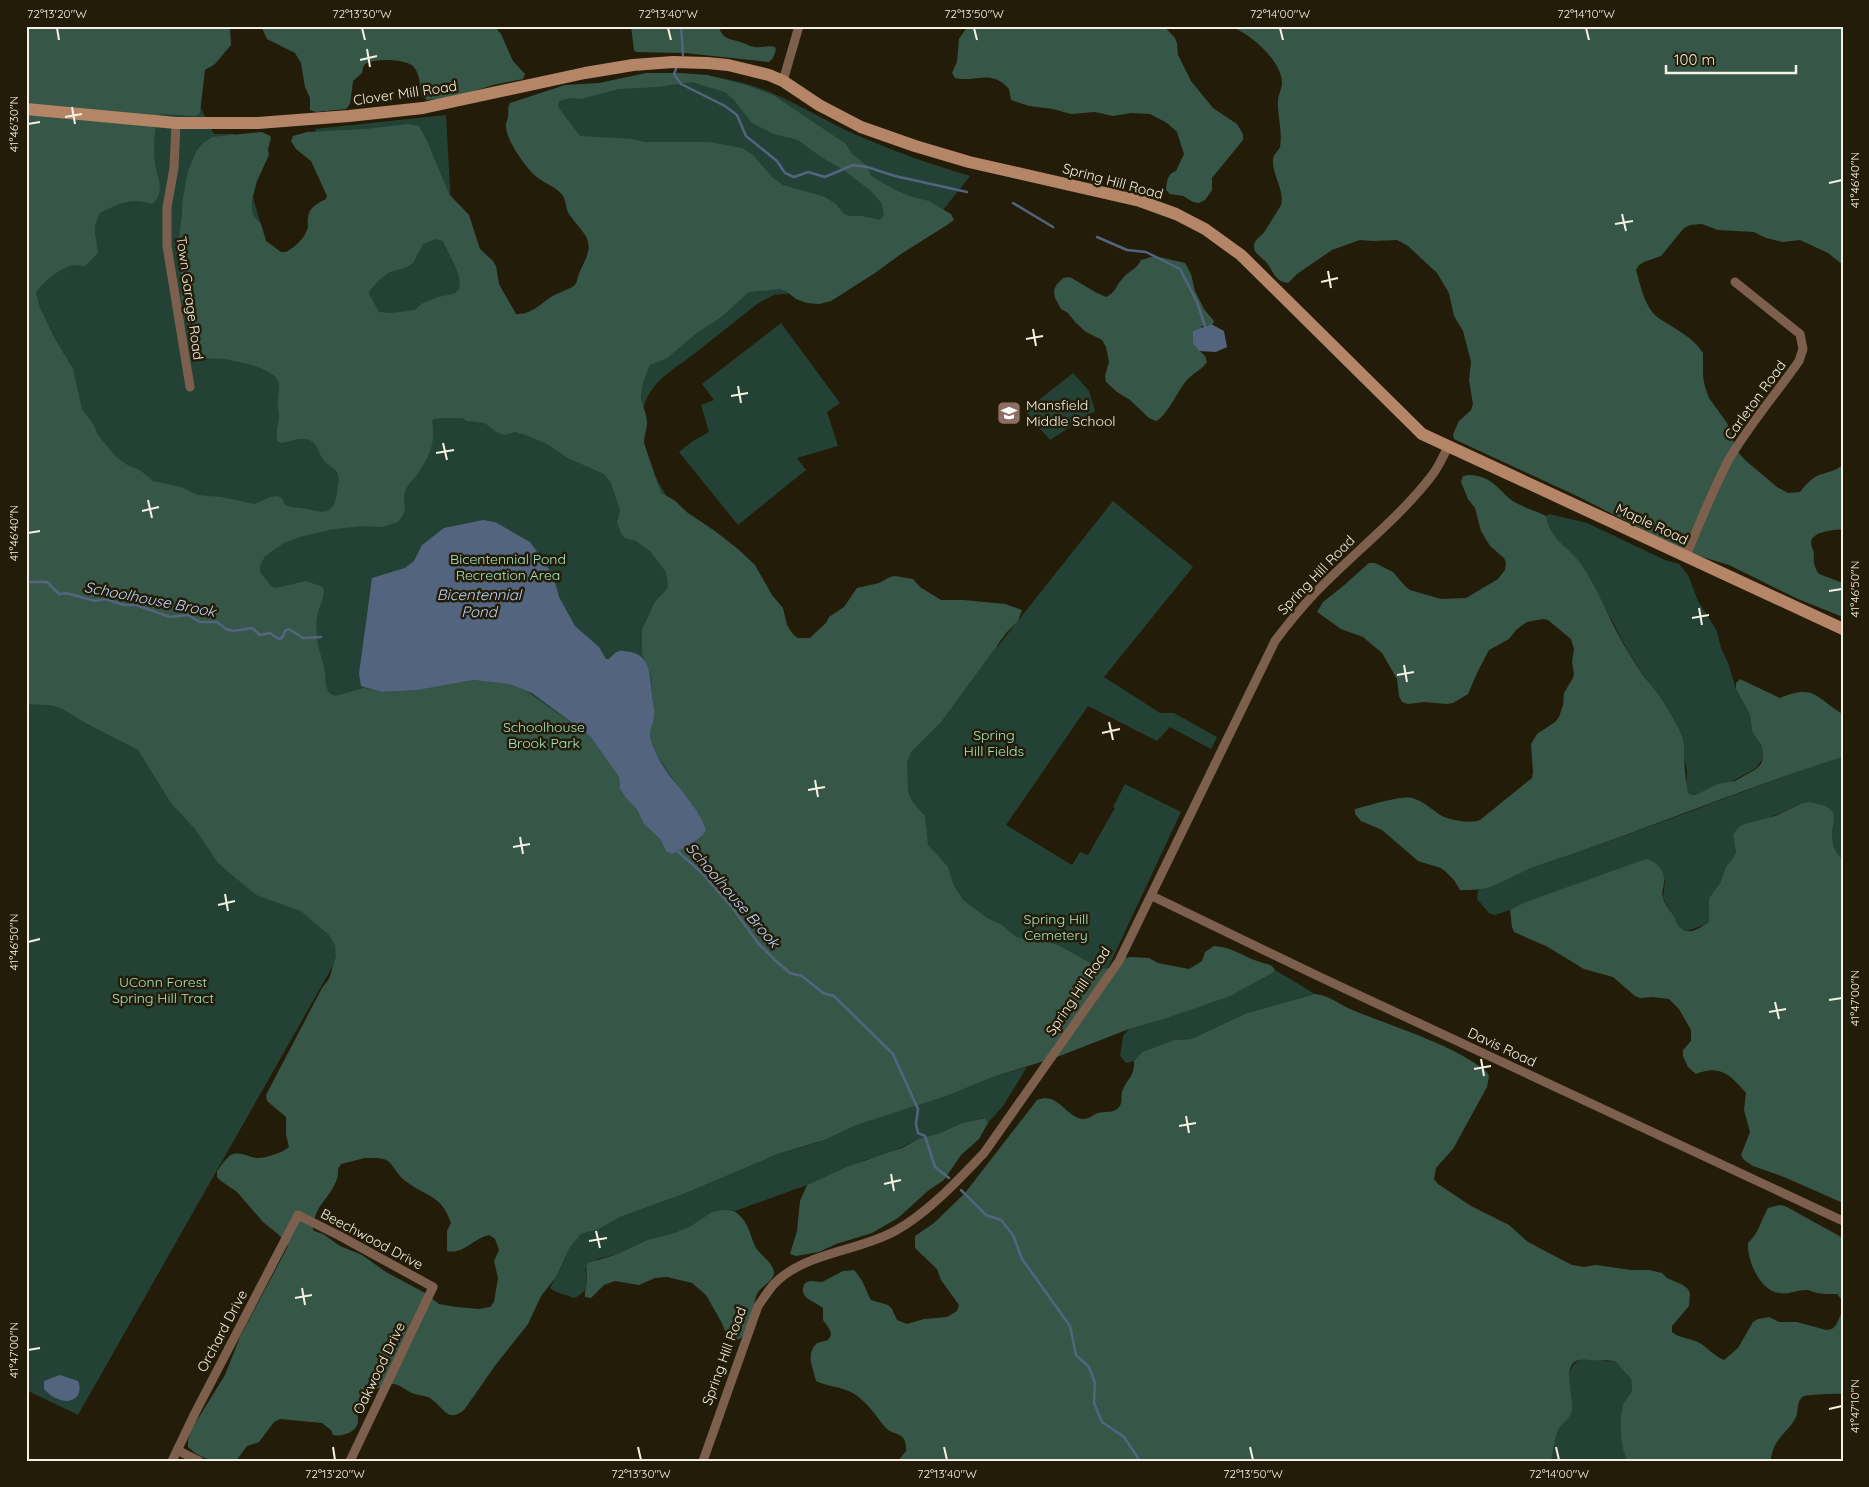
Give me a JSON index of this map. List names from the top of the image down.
{
  "streets": {
    "street": [
      "Clover Mill Road",
      "Spring Hill Road",
      "Town Garage Road",
      "Carleton Road",
      "Maple Road",
      "Davis Road",
      "Beechwood Drive",
      "Orchard Drive",
      "Oakwood Drive"
    ]
  },
  "crossings": [
    ["Clover Mill Road", "Spring Hill Road"],
    ["Clover Mill Road", "Town Garage Road"],
    ["Spring Hill Road", "Maple Road"],
    ["Spring Hill Road", "Davis Road"],
    ["Carleton Road", "Maple Road"],
    ["Beechwood Drive", "Orchard Drive"],
    ["Beechwood Drive", "Oakwood Drive"]
  ],
  "water": ["Bicentennial Pond", "Schoolhouse Brook"],
  "parks": [
    "Bicentennial Pond Recreation Area",
    "Schoolhouse Brook Park",
    "Spring Hill Fields",
    "Spring Hill Cemetery",
    "UConn Forest Spring Hill Tract"
  ],
  "places": {
    "school or university": ["Mansfield Middle School"]
  },
  "scale_bar": "100 m",
  "coordinates": [
    "72°13'20\"W",
    "72°13'30\"W",
    "72°13'40\"W",
    "72°13'50\"W",
    "72°14'00\"W",
    "72°14'10\"W",
    "41°46'30\"N",
    "41°46'40\"N",
    "41°46'50\"N",
    "41°47'00\"N",
    "41°47'10\"N"
  ]
}
